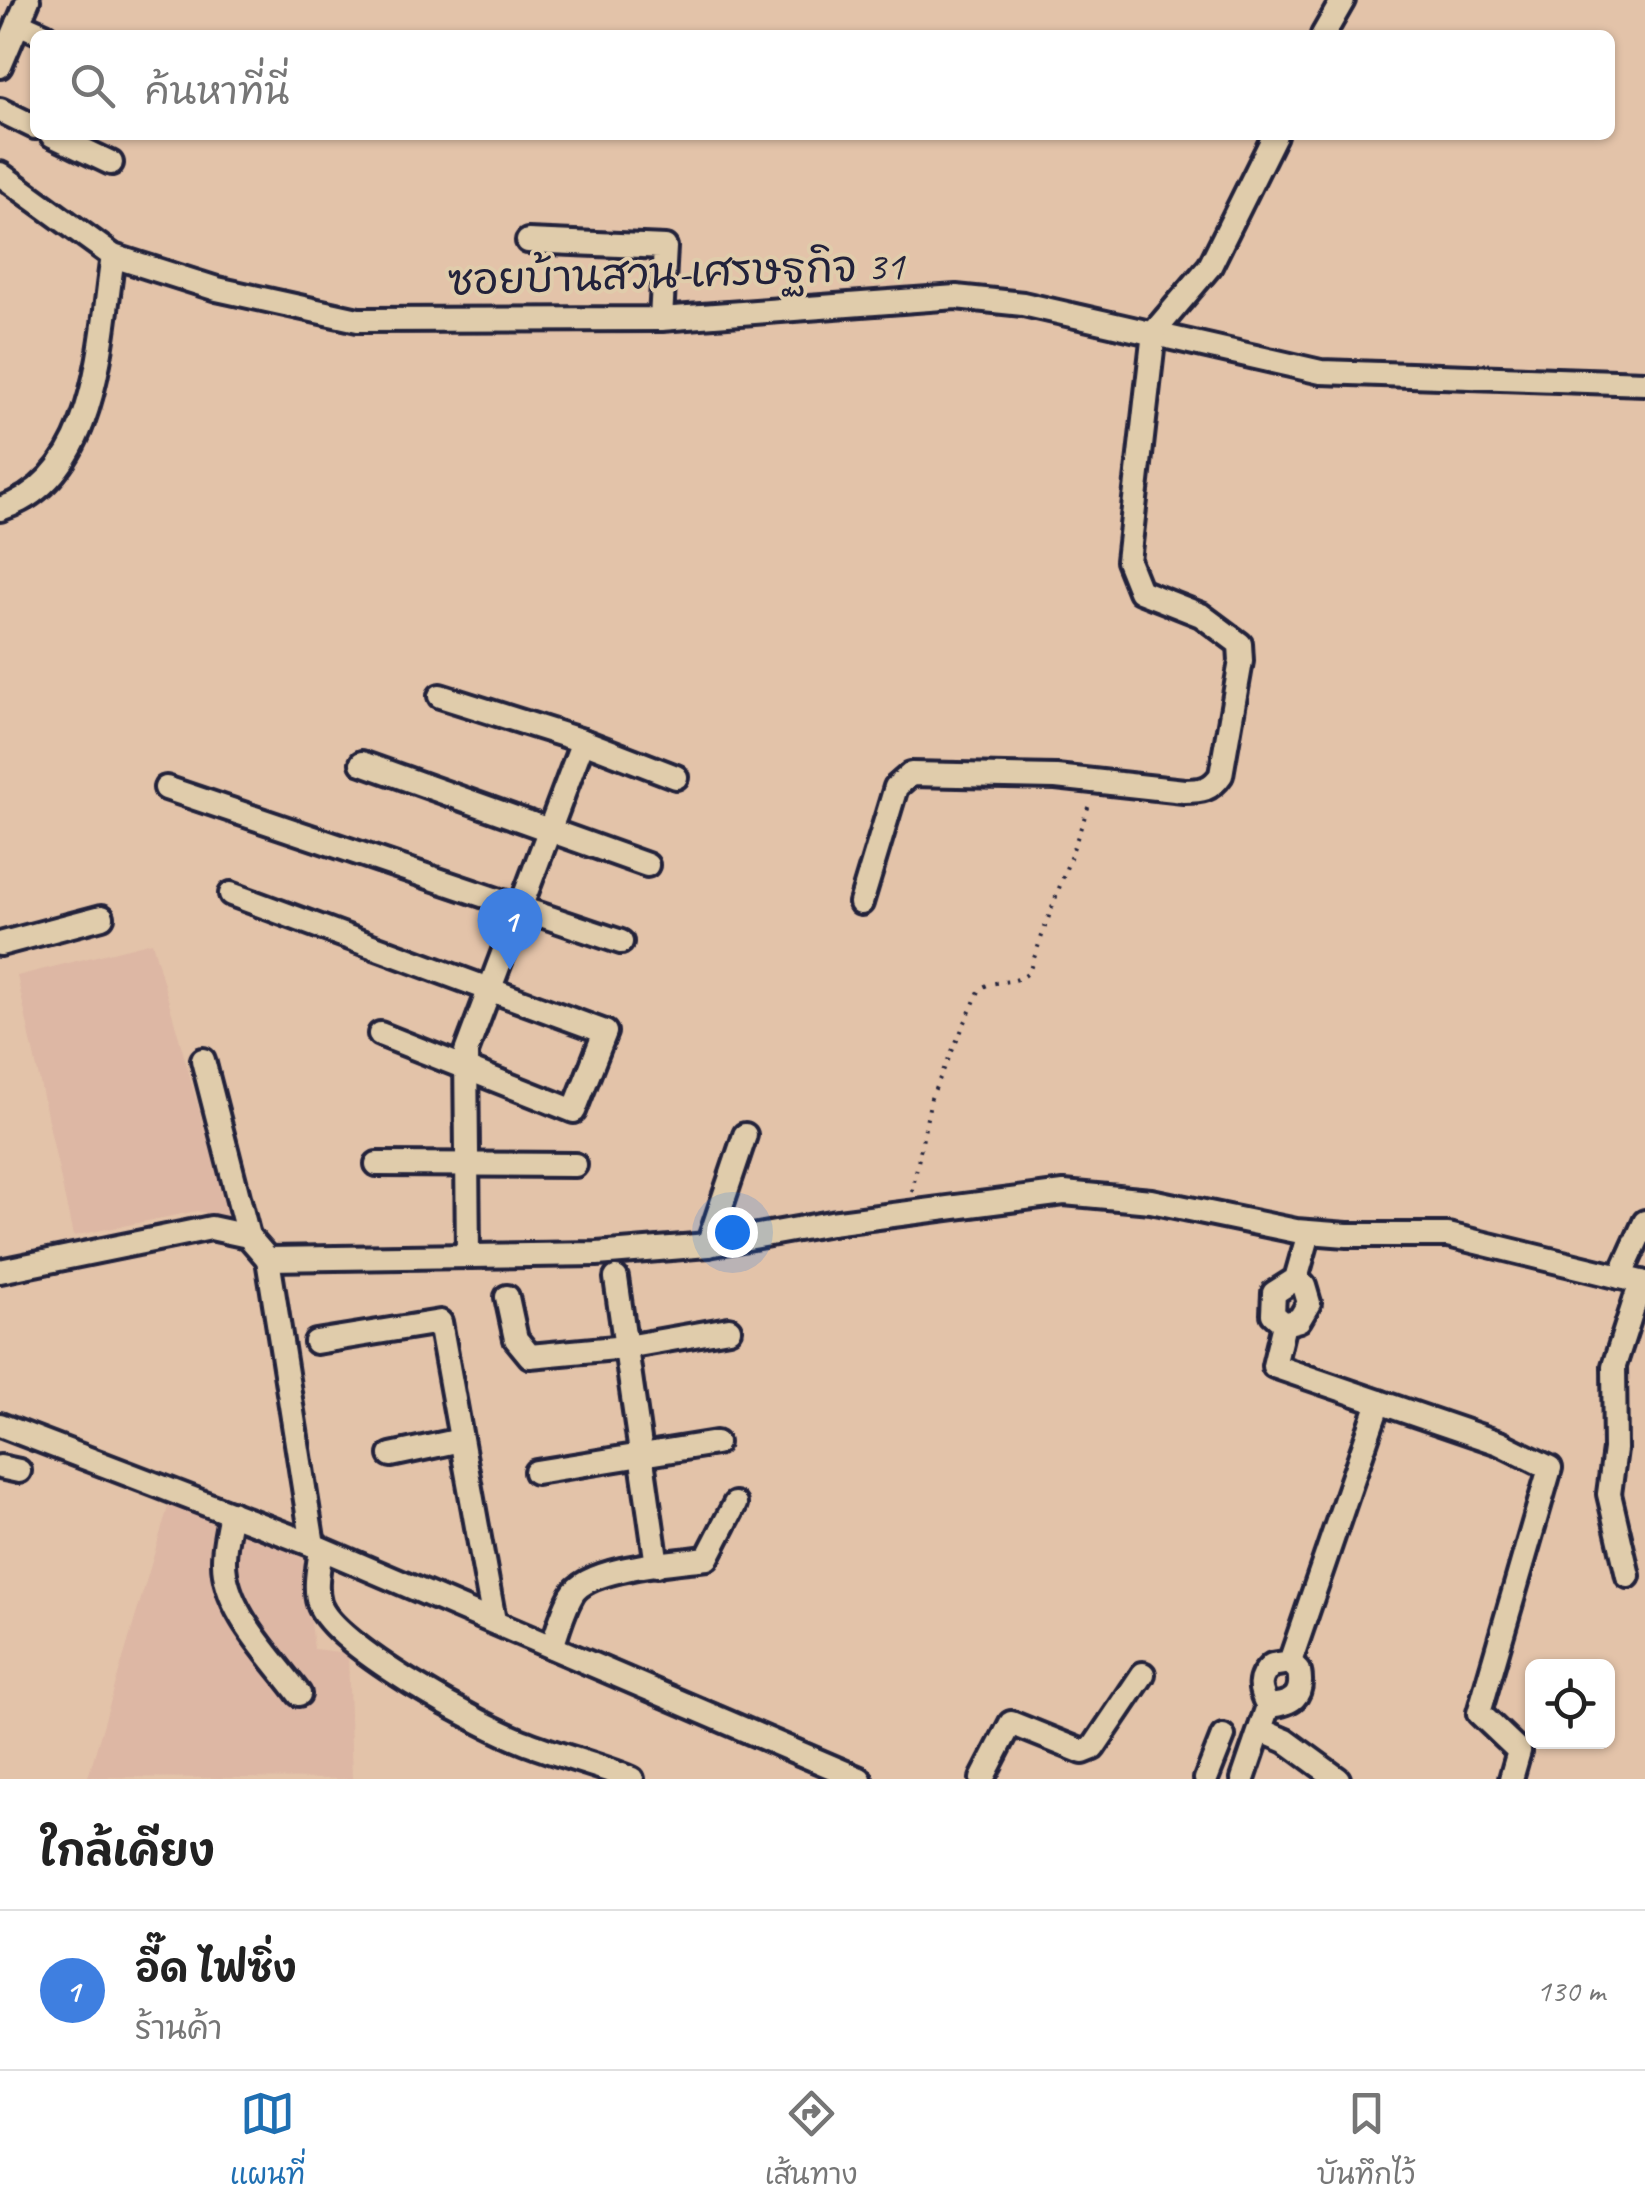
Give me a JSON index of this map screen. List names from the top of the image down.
{
  "streets": {
    "street": ["ซอยบ้านสวน-เศรษฐกิจ 31"]
  },
  "page": {
    "search": "ค้นหาที่นี่",
    "pins": "1",
    "heading": "ใกล้เคียง",
    "list": [
      {
        "mark": "1",
        "name": "อี๊ด ไฟซิ่ง",
        "note": "ร้านค้า",
        "value": "130 m"
      }
    ],
    "nav": ["แผนที่", "เส้นทาง", "บันทึกไว้"]
  }
}
